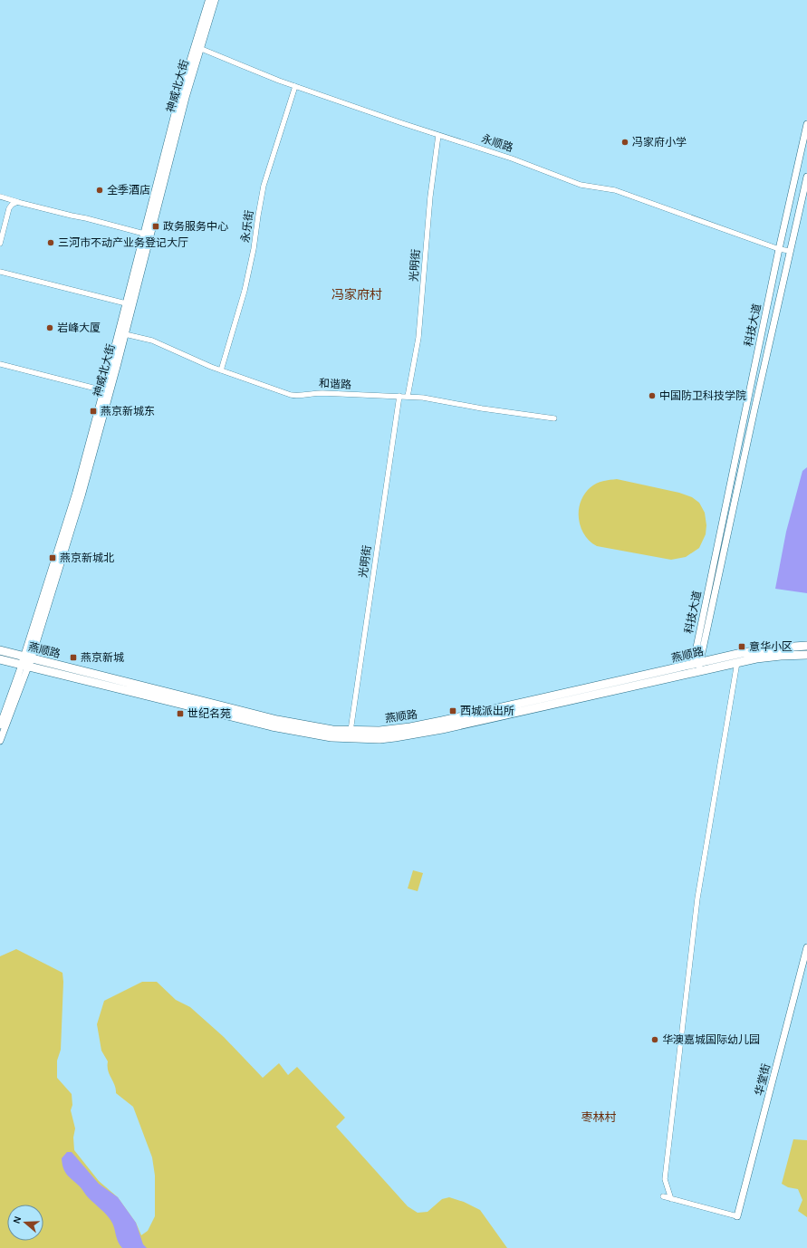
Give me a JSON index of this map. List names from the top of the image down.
{
  "streets": {
    "main road": ["神威北大街", "燕顺路"],
    "street": [
      "永顺路",
      "永乐街",
      "光明街",
      "科技大道",
      "和谐路",
      "华堂街"
    ]
  },
  "crossings": [
    ["神威北大街", "永顺路"],
    ["神威北大街", "和谐路"],
    ["神威北大街", "燕顺路"],
    ["永顺路", "永乐街"],
    ["永顺路", "光明街"],
    ["永顺路", "科技大道"],
    ["永乐街", "和谐路"],
    ["光明街", "和谐路"],
    ["光明街", "燕顺路"],
    ["科技大道", "燕顺路"]
  ],
  "districts": ["冯家府村", "枣林村"],
  "places": {
    "other": [
      "冯家府小学",
      "全季酒店",
      "三河市不动产业务登记大厅",
      "岩峰大厦",
      "中国防卫科技学院",
      "华澳嘉城国际幼儿园"
    ],
    "transit": [
      "政务服务中心",
      "燕京新城东",
      "燕京新城北",
      "意华小区",
      "燕京新城",
      "西城派出所",
      "世纪名苑"
    ]
  },
  "north": "left"
}
